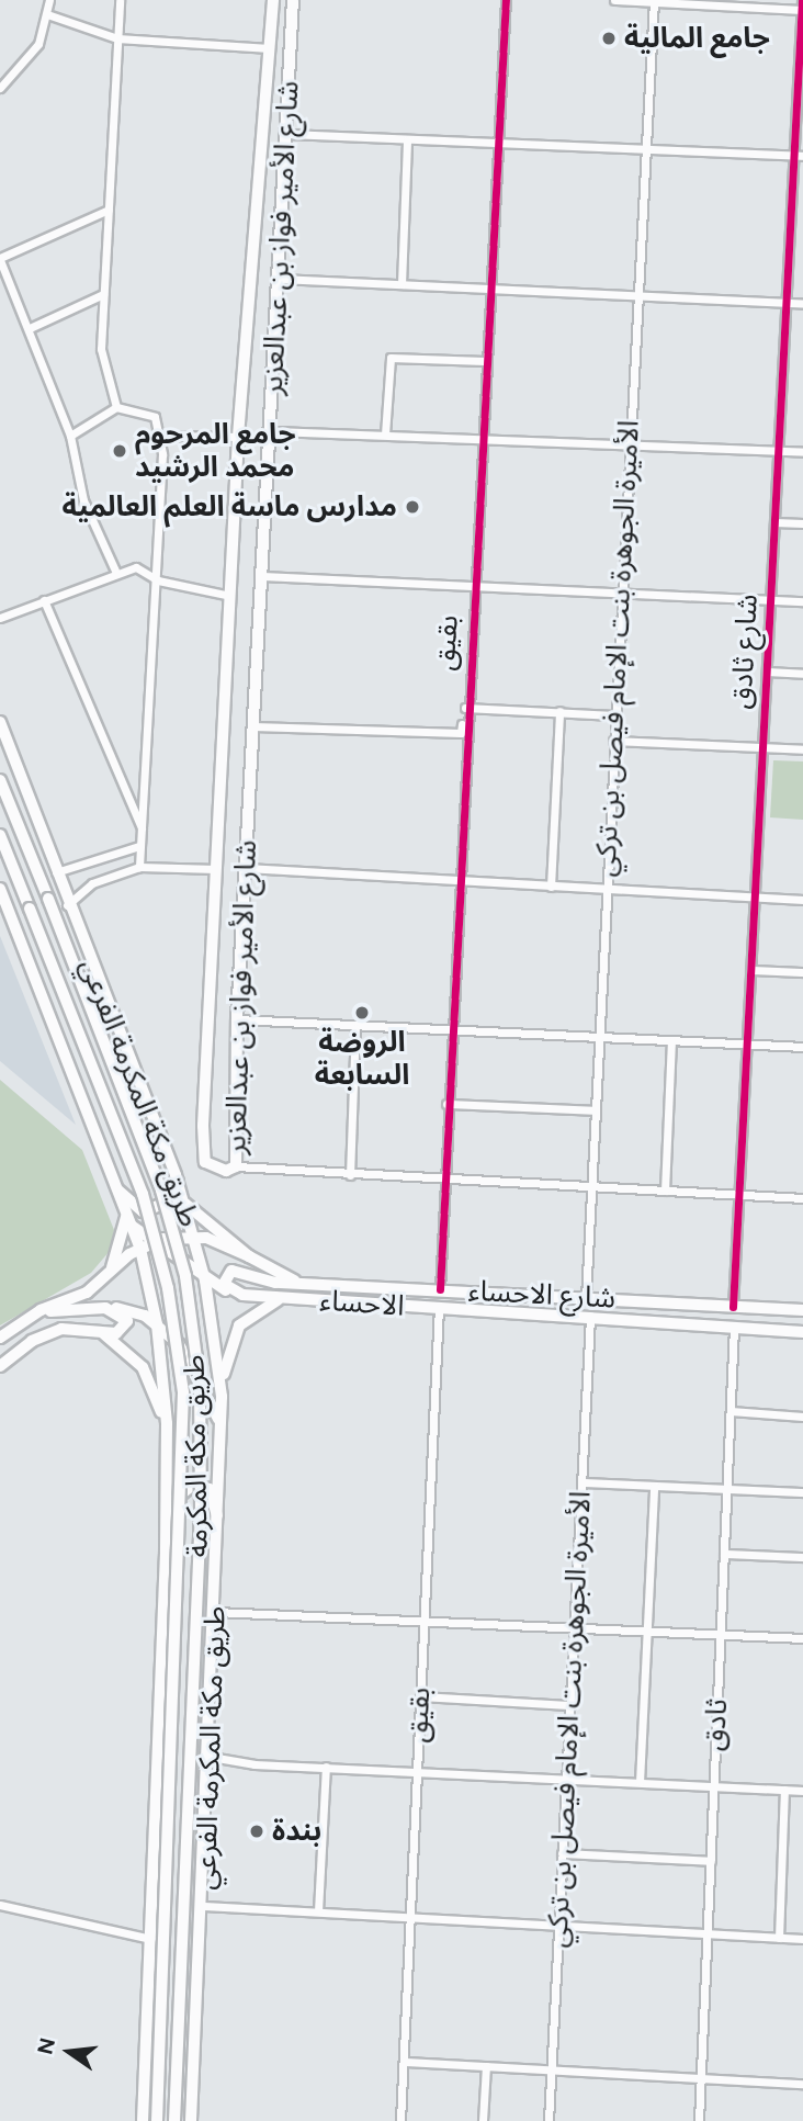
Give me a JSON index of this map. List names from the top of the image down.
{
  "streets": {
    "highway": ["طريق مكة المكرمة"],
    "main road": [
      "شارع الأمير فواز بن عبدالعزير",
      "طريق مكة المكرمة الفرعي",
      "شارع الاحساء",
      "الاحساء"
    ],
    "street": [
      "بقيق",
      "الأميرة الجوهرة بنت الإمام فيصل بن تركي",
      "شارع ثادق",
      "ثادق"
    ]
  },
  "crossings": [
    ["بقيق", "شارع الاحساء"],
    ["بقيق", "الاحساء"],
    ["الأميرة الجوهرة بنت الإمام فيصل بن تركي", "شارع الاحساء"],
    ["الأميرة الجوهرة بنت الإمام فيصل بن تركي", "الاحساء"],
    ["شارع ثادق", "شارع الاحساء"],
    ["شارع الاحساء", "الاحساء"],
    ["الاحساء", "ثادق"]
  ],
  "places": [
    "جامع المالية",
    "جامع المرحوم محمد الرشيد",
    "مدارس ماسة العلم العالمية",
    "الروضة السابعة",
    "بندة"
  ],
  "north": "left"
}
